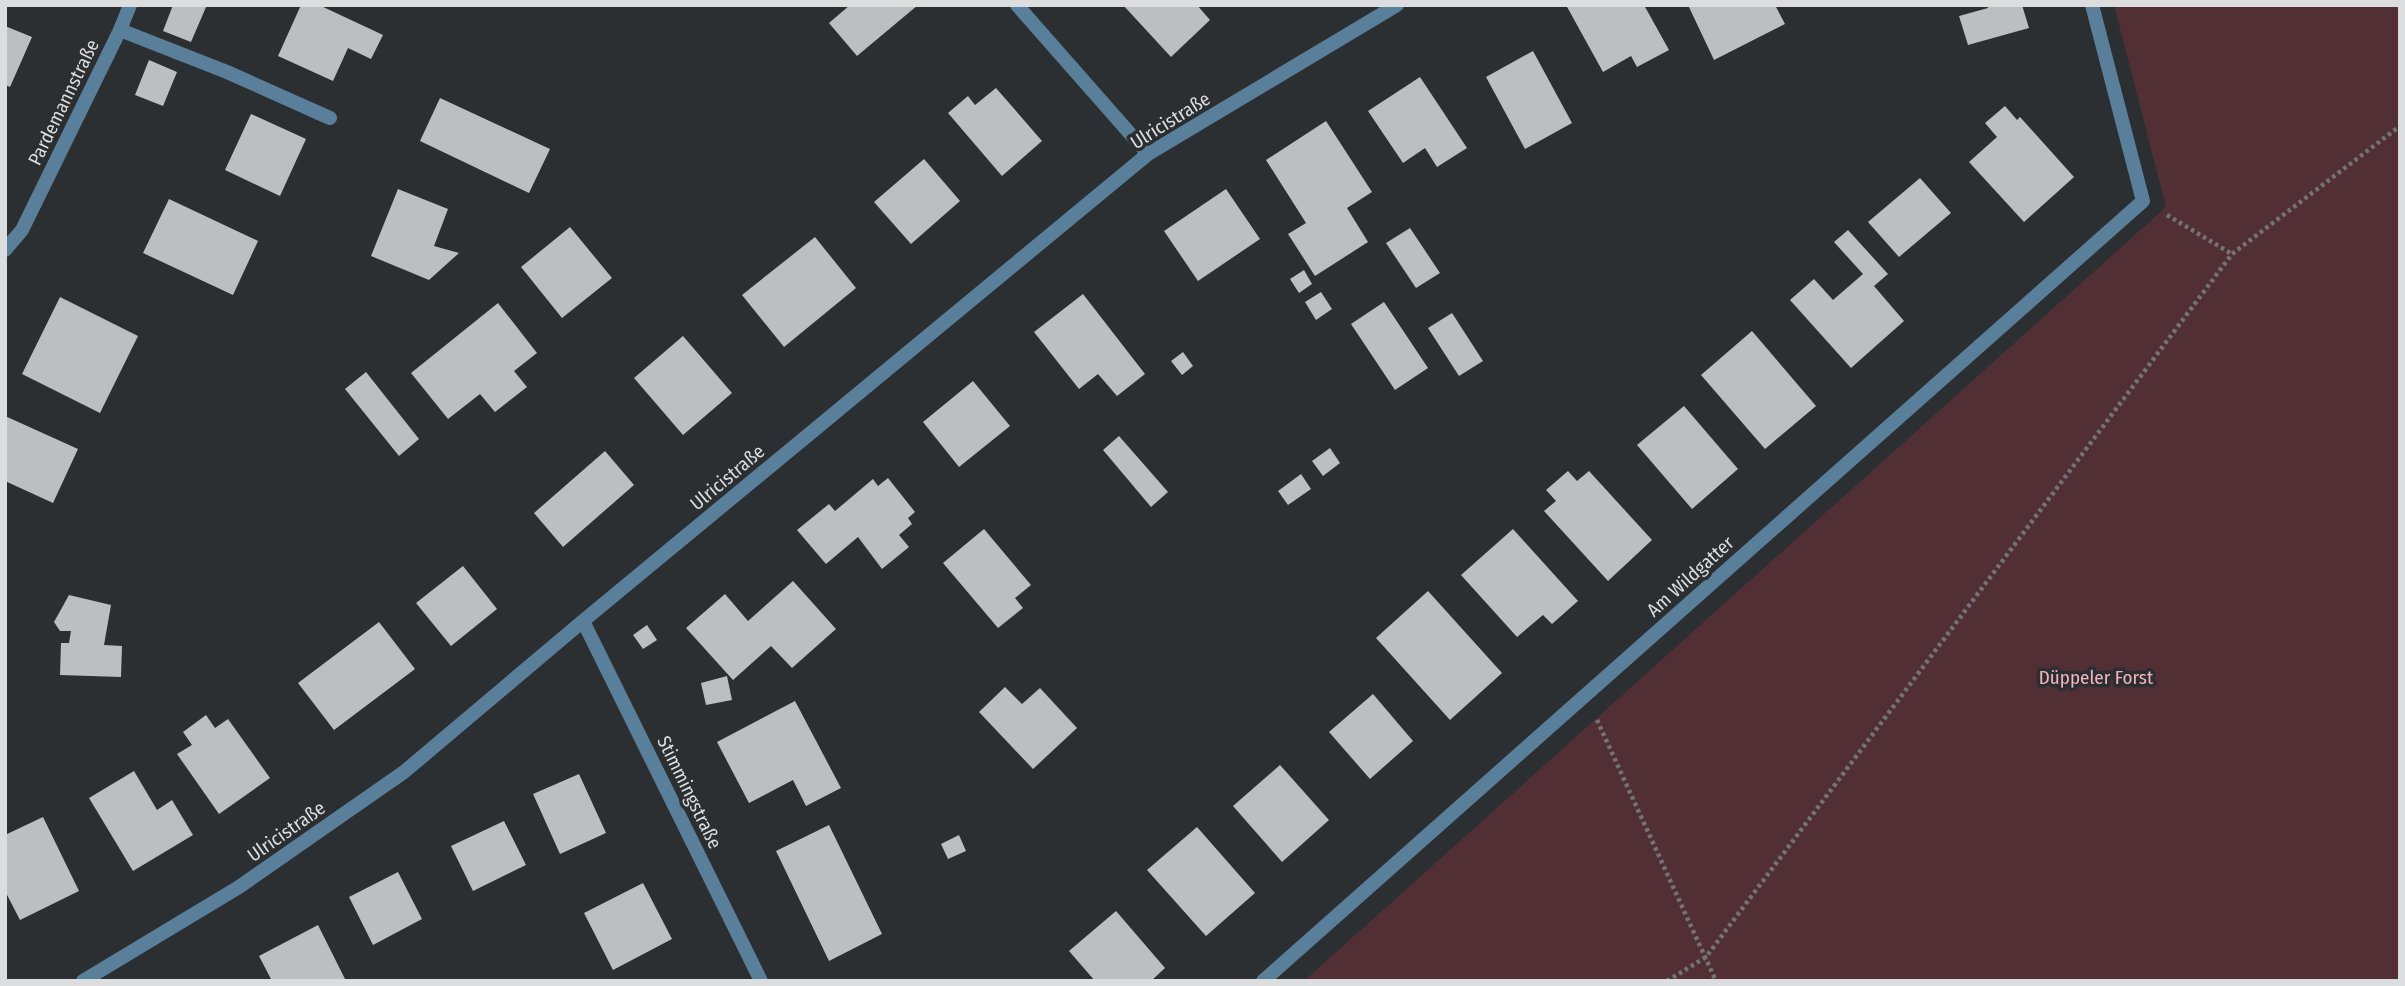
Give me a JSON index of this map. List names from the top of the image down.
{
  "streets": {
    "street": [
      "Pardemannstraße",
      "Ulricistraße",
      "Am Wildgatter",
      "Stimmingstraße"
    ]
  },
  "crossings": [
    ["Ulricistraße", "Stimmingstraße"]
  ],
  "parks": ["Düppeler Forst"]
}
